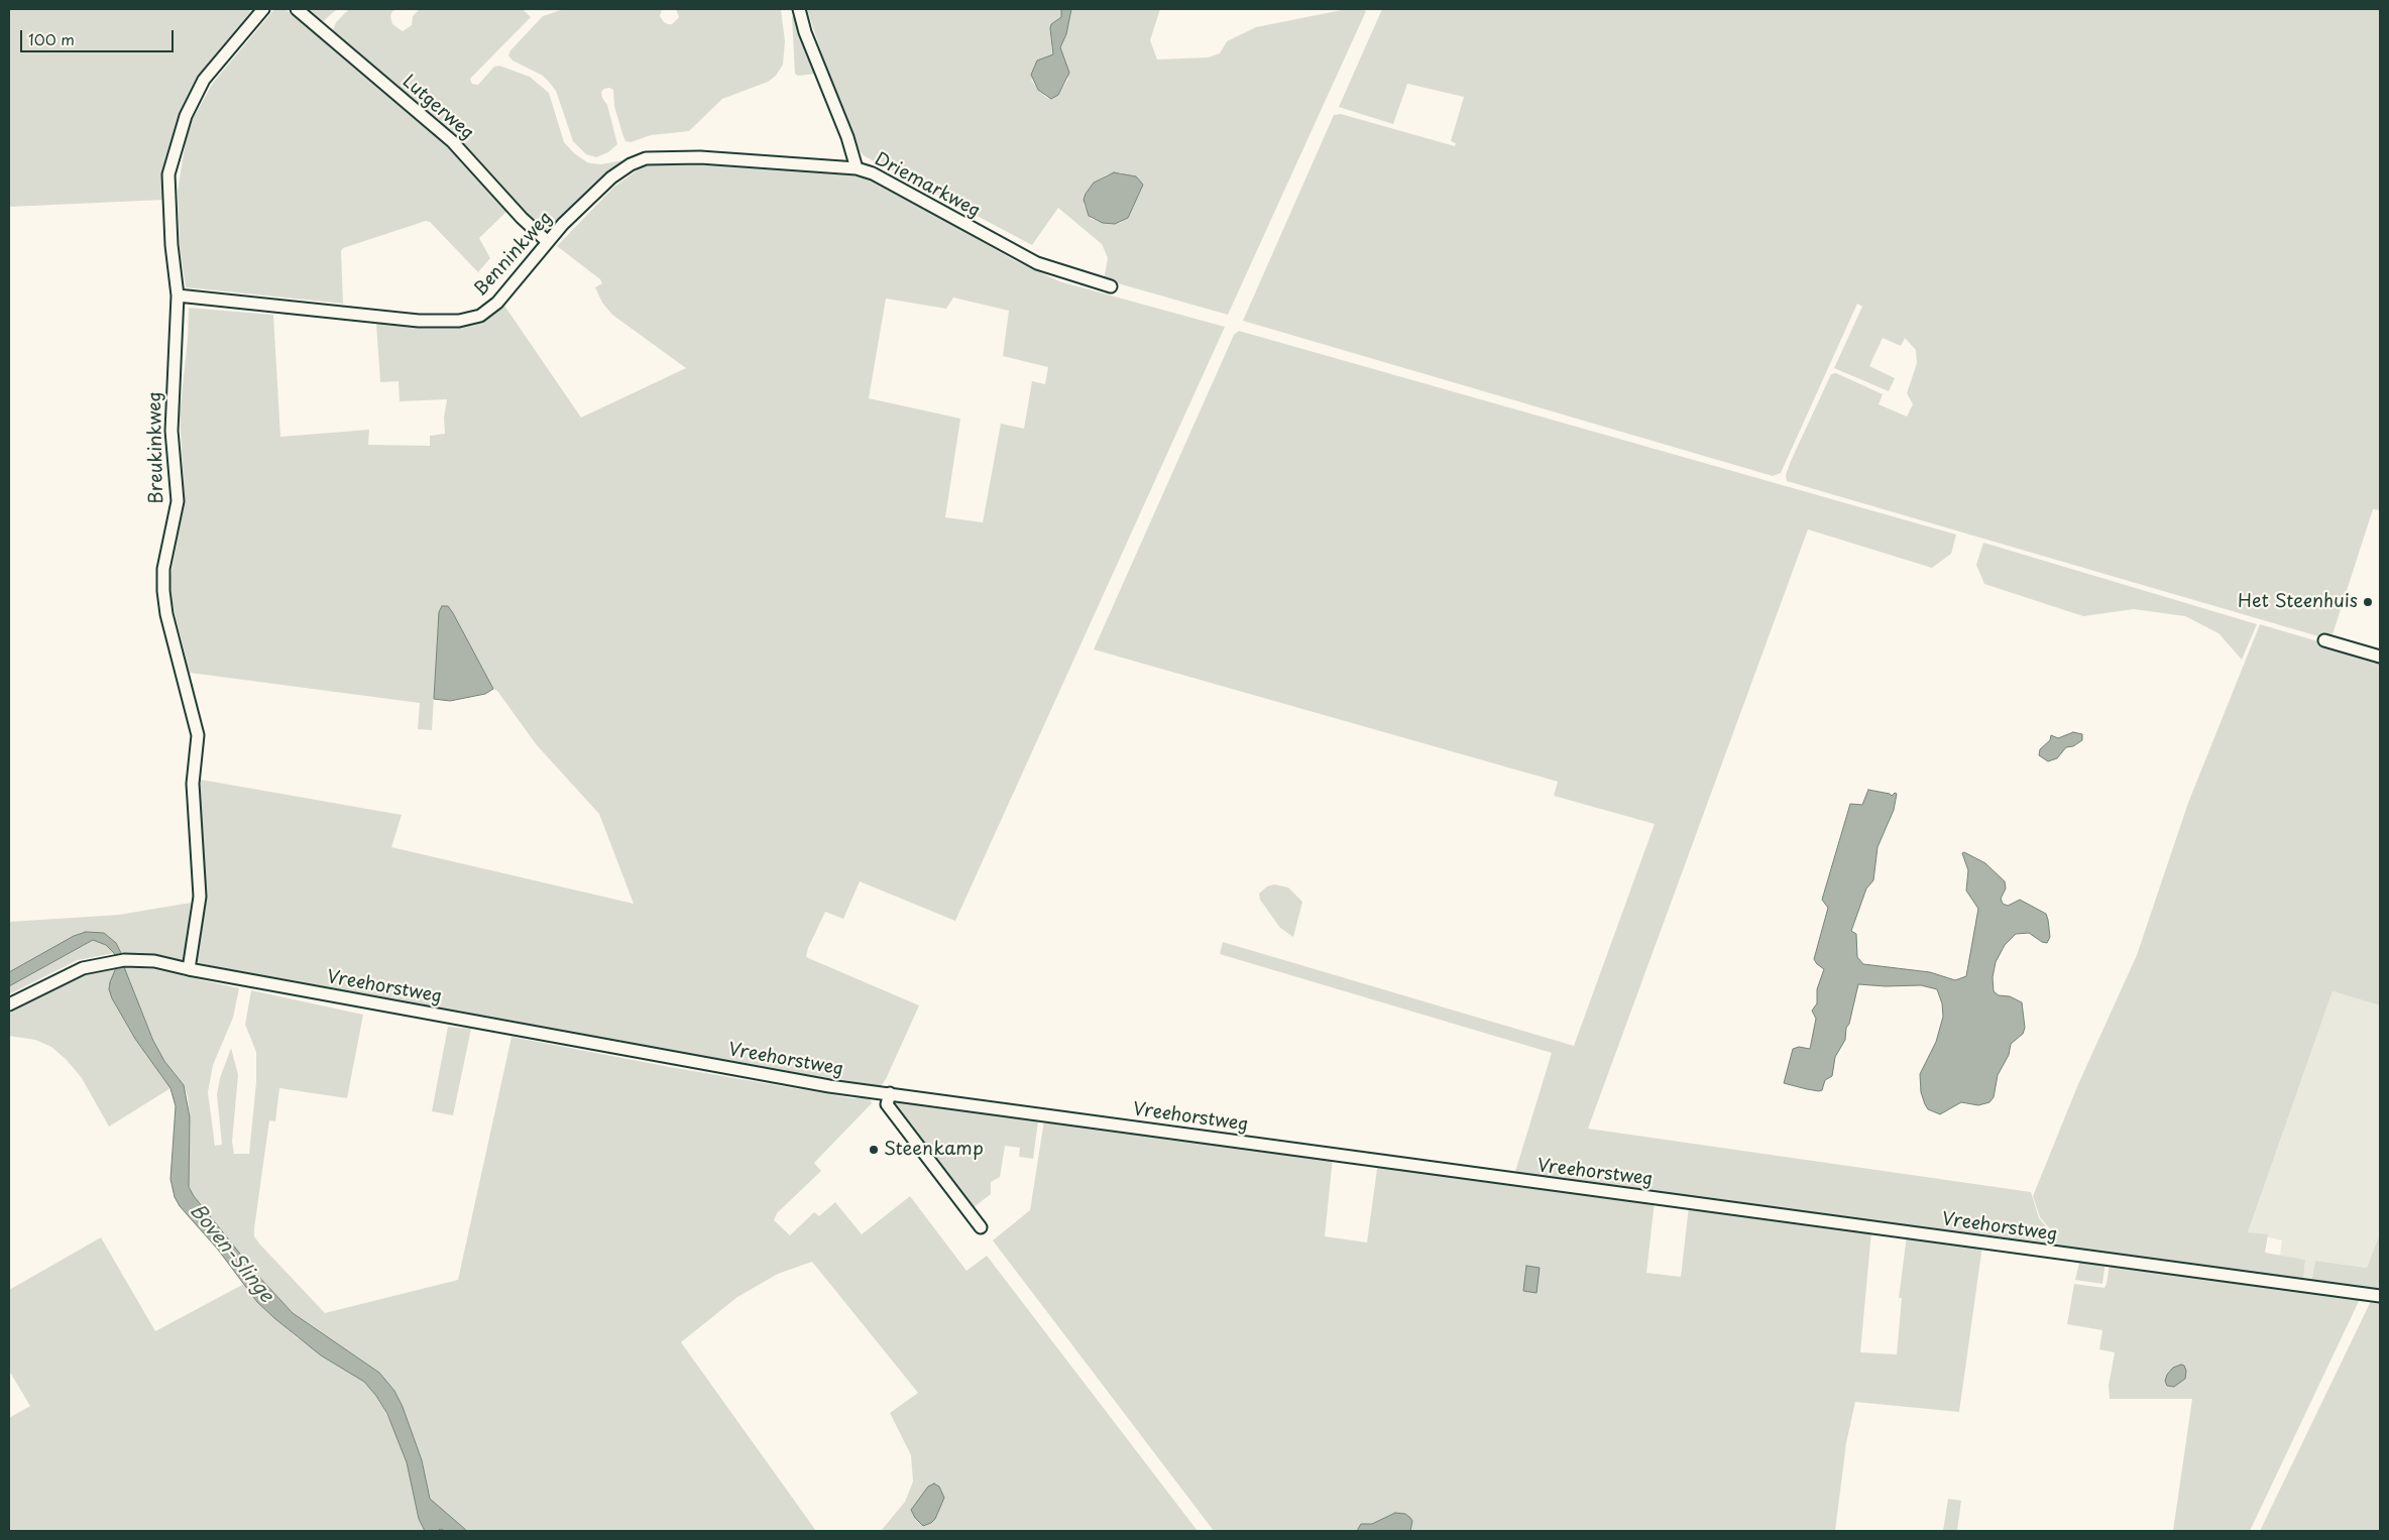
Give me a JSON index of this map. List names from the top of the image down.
{
  "streets": {
    "street": [
      "Lutgerweg",
      "Driemarkweg",
      "Benninkweg",
      "Breukinkweg",
      "Vreehorstweg"
    ]
  },
  "crossings": [
    ["Lutgerweg", "Benninkweg"],
    ["Driemarkweg", "Benninkweg"],
    ["Benninkweg", "Breukinkweg"],
    ["Breukinkweg", "Vreehorstweg"]
  ],
  "water": ["Boven-Slinge"],
  "places": ["Het Steenhuis", "Steenkamp"],
  "scale_bar": "100 m"
}
